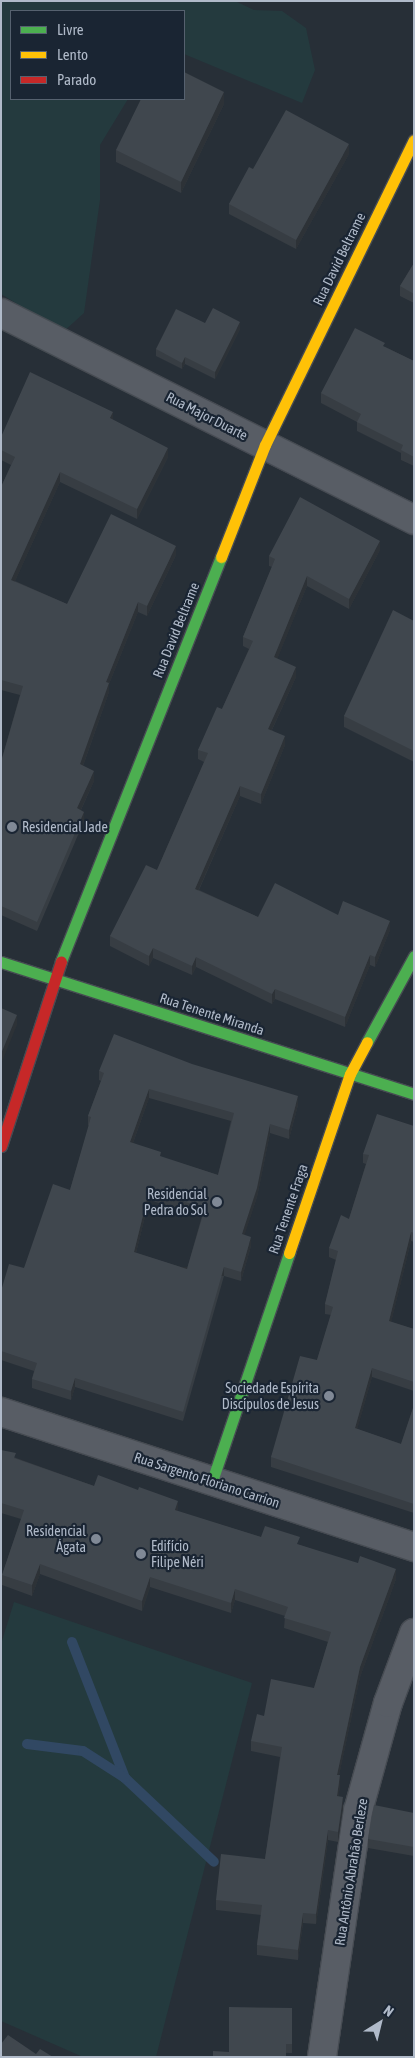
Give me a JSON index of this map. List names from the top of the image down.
{
  "streets": {
    "street": [
      "Rua David Beltrame",
      "Rua Major Duarte",
      "Rua Tenente Miranda",
      "Rua Tenente Fraga",
      "Rua Sargento Floriano Carrion",
      "Rua Antônio Abrahão Berleze"
    ]
  },
  "crossings": [
    ["Rua David Beltrame", "Rua Major Duarte"],
    ["Rua David Beltrame", "Rua Tenente Miranda"],
    ["Rua Tenente Miranda", "Rua Tenente Fraga"],
    ["Rua Tenente Fraga", "Rua Sargento Floriano Carrion"]
  ],
  "places": [
    "Residencial Jade",
    "Residencial Pedra do Sol",
    "Sociedade Espírita Discípulos de Jesus",
    "Residencial Ágata",
    "Edifício Filipe Néri"
  ],
  "legend": ["Livre", "Lento", "Parado"],
  "north": "top right"
}
